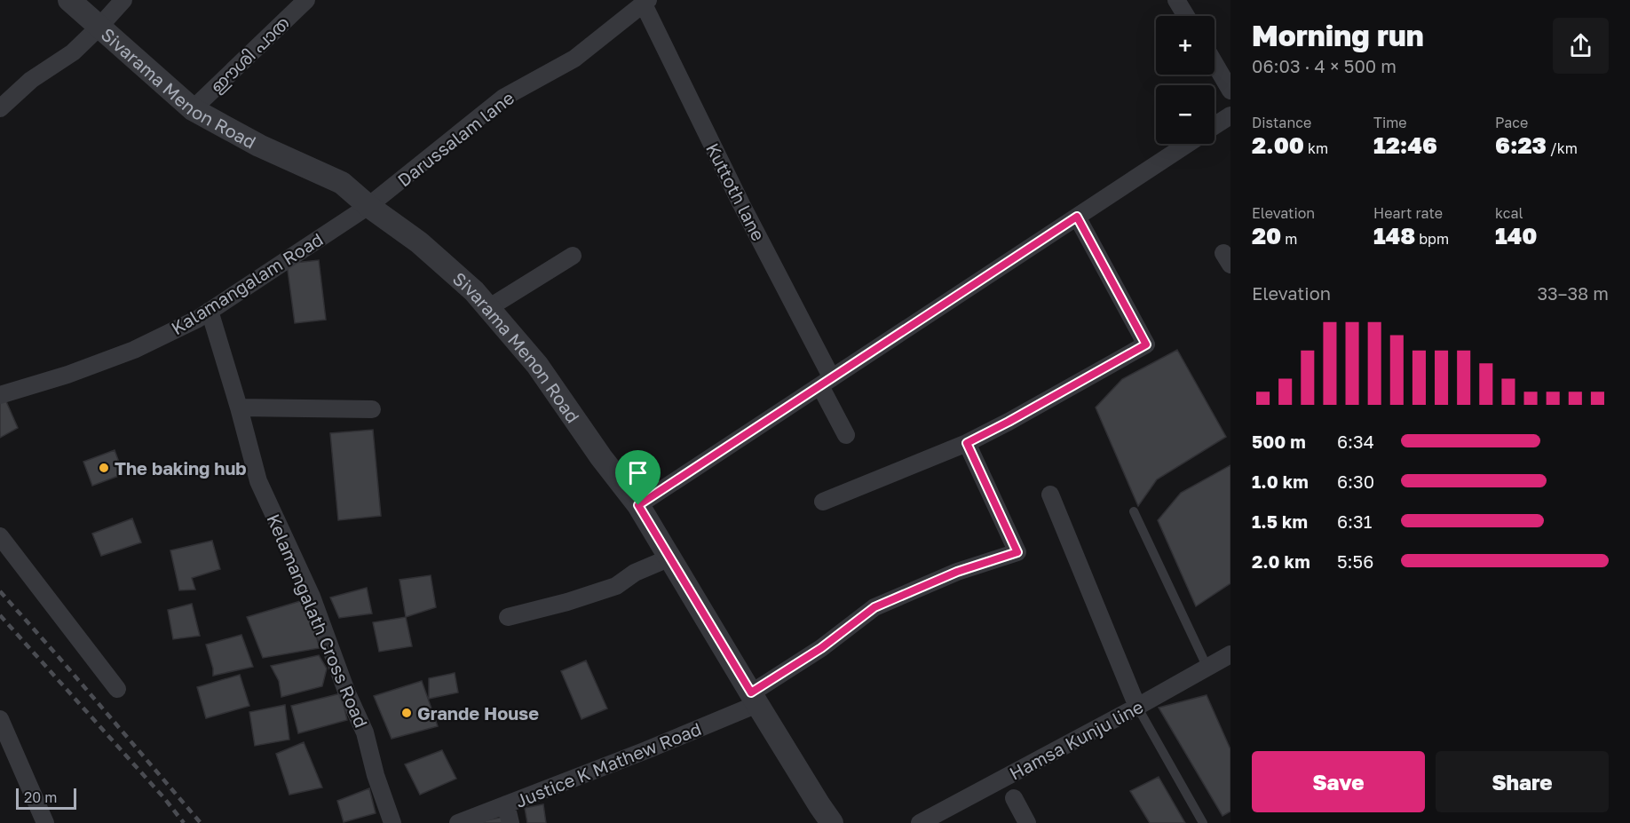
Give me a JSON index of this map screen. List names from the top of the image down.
{
  "streets": {
    "street": [
      "ഈശി പാത",
      "Sivarama Menon Road",
      "Darussalam lane",
      "Kuttoth lane",
      "Kalamangalam Road",
      "Kelamangalath Cross Road",
      "Hamsa Kunju line",
      "Justice K Mathew Road"
    ]
  },
  "crossings": [
    ["ഈശി പാത", "Sivarama Menon Road"],
    ["Sivarama Menon Road", "Darussalam lane"],
    ["Sivarama Menon Road", "Kalamangalam Road"],
    ["Sivarama Menon Road", "Justice K Mathew Road"],
    ["Darussalam lane", "Kuttoth lane"],
    ["Darussalam lane", "Kalamangalam Road"],
    ["Kalamangalam Road", "Kelamangalath Cross Road"]
  ],
  "places": ["The baking hub", "Grande House"],
  "scale_bar": "20 m",
  "page": {
    "heading": ["Morning run", "06:03 · 4 × 500 m"],
    "map_buttons": ["+", "−"],
    "stats": [
      ["Distance", "2.00 km"],
      ["Time", "12:46"],
      ["Pace", "6:23 /km"],
      ["Elevation", "20 m"],
      ["Heart rate", "148 bpm"],
      ["kcal", "140"]
    ],
    "chart": ["Elevation", "33–38 m"],
    "list": [
      {
        "name": "500 m",
        "note": "6:34"
      },
      {
        "name": "1.0 km",
        "note": "6:30"
      },
      {
        "name": "1.5 km",
        "note": "6:31"
      },
      {
        "name": "2.0 km",
        "note": "5:56"
      }
    ],
    "buttons": ["Save", "Share"],
    "scale": "20 m"
  }
}
